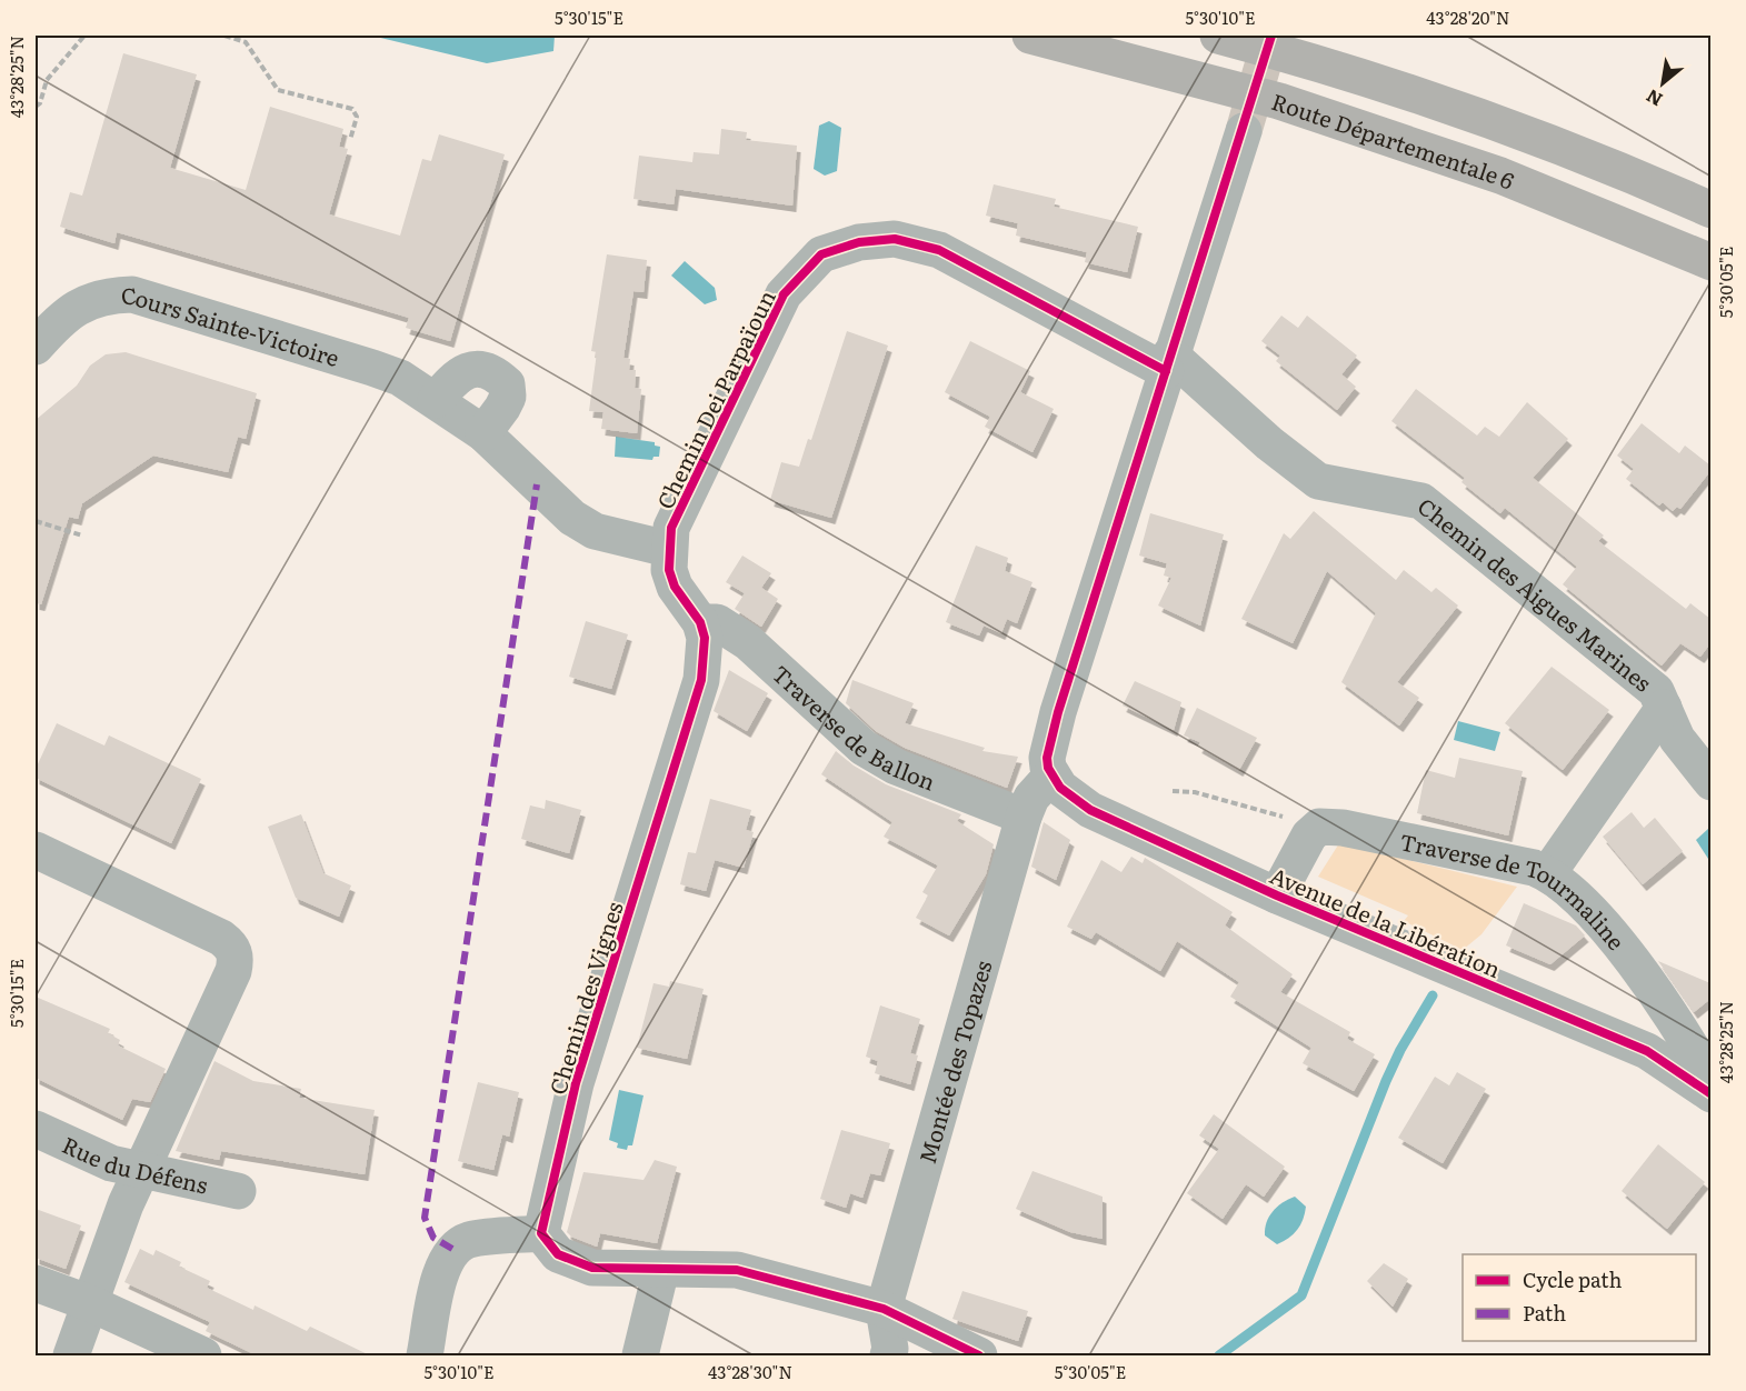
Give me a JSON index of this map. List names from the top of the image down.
{
  "streets": {
    "highway": ["Route Départementale 6"],
    "street": [
      "Cours Sainte-Victoire",
      "Chemin Dei Parpaïoun",
      "Chemin des Aigues Marines",
      "Traverse de Ballon",
      "Traverse de Tourmaline",
      "Avenue de la Libération",
      "Chemin des Vignes",
      "Montée des Topazes",
      "Rue du Défens"
    ]
  },
  "crossings": [
    ["Cours Sainte-Victoire", "Chemin Dei Parpaïoun"],
    ["Chemin Dei Parpaïoun", "Chemin des Aigues Marines"],
    ["Traverse de Ballon", "Chemin des Vignes"],
    ["Traverse de Ballon", "Montée des Topazes"],
    ["Avenue de la Libération", "Montée des Topazes"]
  ],
  "legend": ["Cycle path", "Path"],
  "north": "bottom left",
  "coordinates": [
    "5°30'15\"E",
    "5°30'10\"E",
    "43°28'20\"N",
    "43°28'25\"N",
    "5°30'05\"E",
    "43°28'30\"N"
  ]
}
